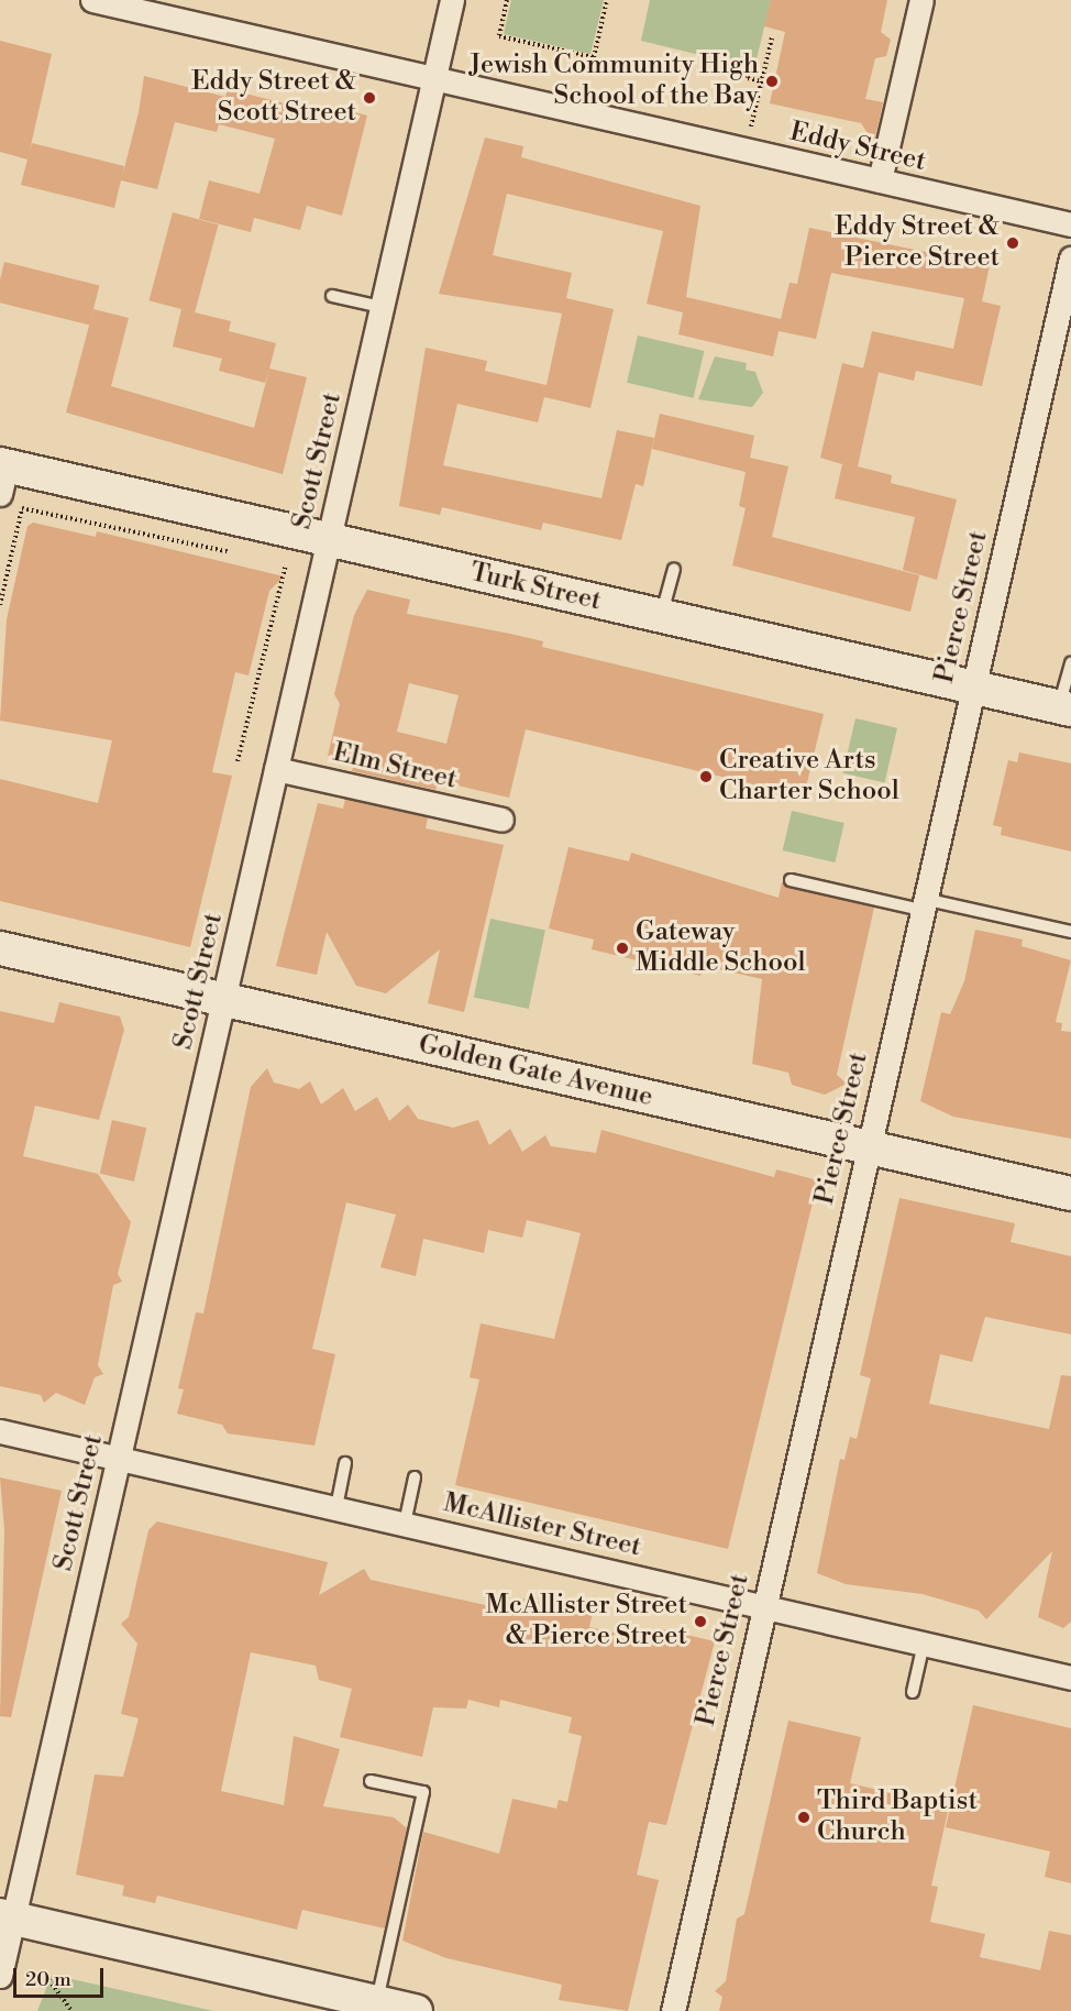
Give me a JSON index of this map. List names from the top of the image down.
{
  "streets": {
    "main road": ["Turk Street", "Golden Gate Avenue"],
    "street": [
      "Eddy Street",
      "Scott Street",
      "Pierce Street",
      "Elm Street",
      "McAllister Street"
    ]
  },
  "crossings": [
    ["Eddy Street", "Scott Street"],
    ["Scott Street", "Turk Street"],
    ["Scott Street", "Elm Street"],
    ["Scott Street", "Golden Gate Avenue"],
    ["Scott Street", "McAllister Street"],
    ["Turk Street", "Pierce Street"],
    ["Pierce Street", "Golden Gate Avenue"],
    ["Pierce Street", "McAllister Street"]
  ],
  "places": [
    "Jewish Community High School of the Bay",
    "Eddy Street & Scott Street",
    "Eddy Street & Pierce Street",
    "Creative Arts Charter School",
    "Gateway Middle School",
    "McAllister Street & Pierce Street",
    "Third Baptist Church"
  ],
  "scale_bar": "20 m"
}
